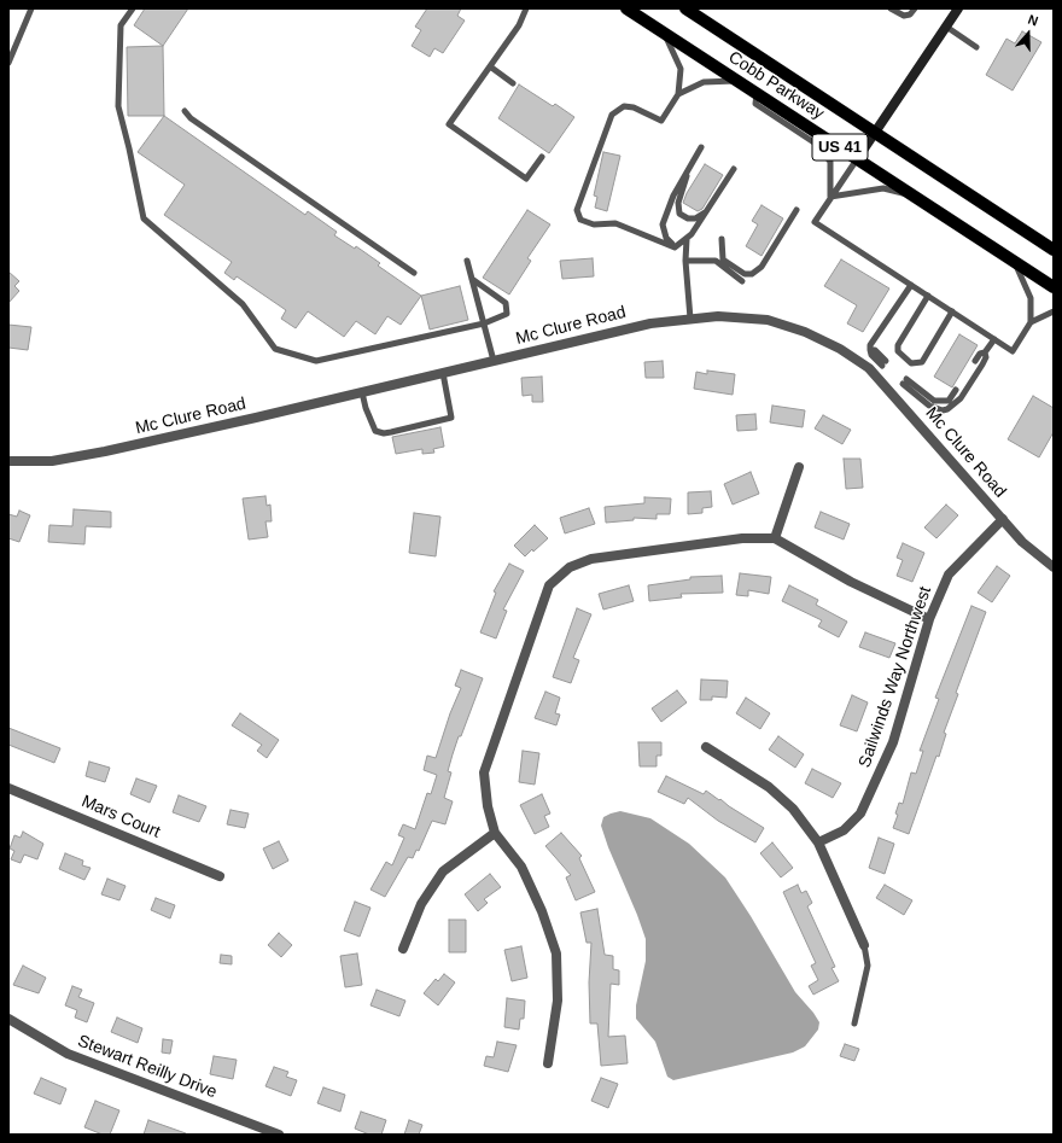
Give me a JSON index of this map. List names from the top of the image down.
{
  "streets": {
    "main road": ["Cobb Parkway", "US 41"],
    "street": [
      "Mc Clure Road",
      "Sailwinds Way Northwest",
      "Mars Court",
      "Stewart Reilly Drive"
    ]
  },
  "crossings": [
    ["Mc Clure Road", "Sailwinds Way Northwest"]
  ],
  "north": "top"
}
